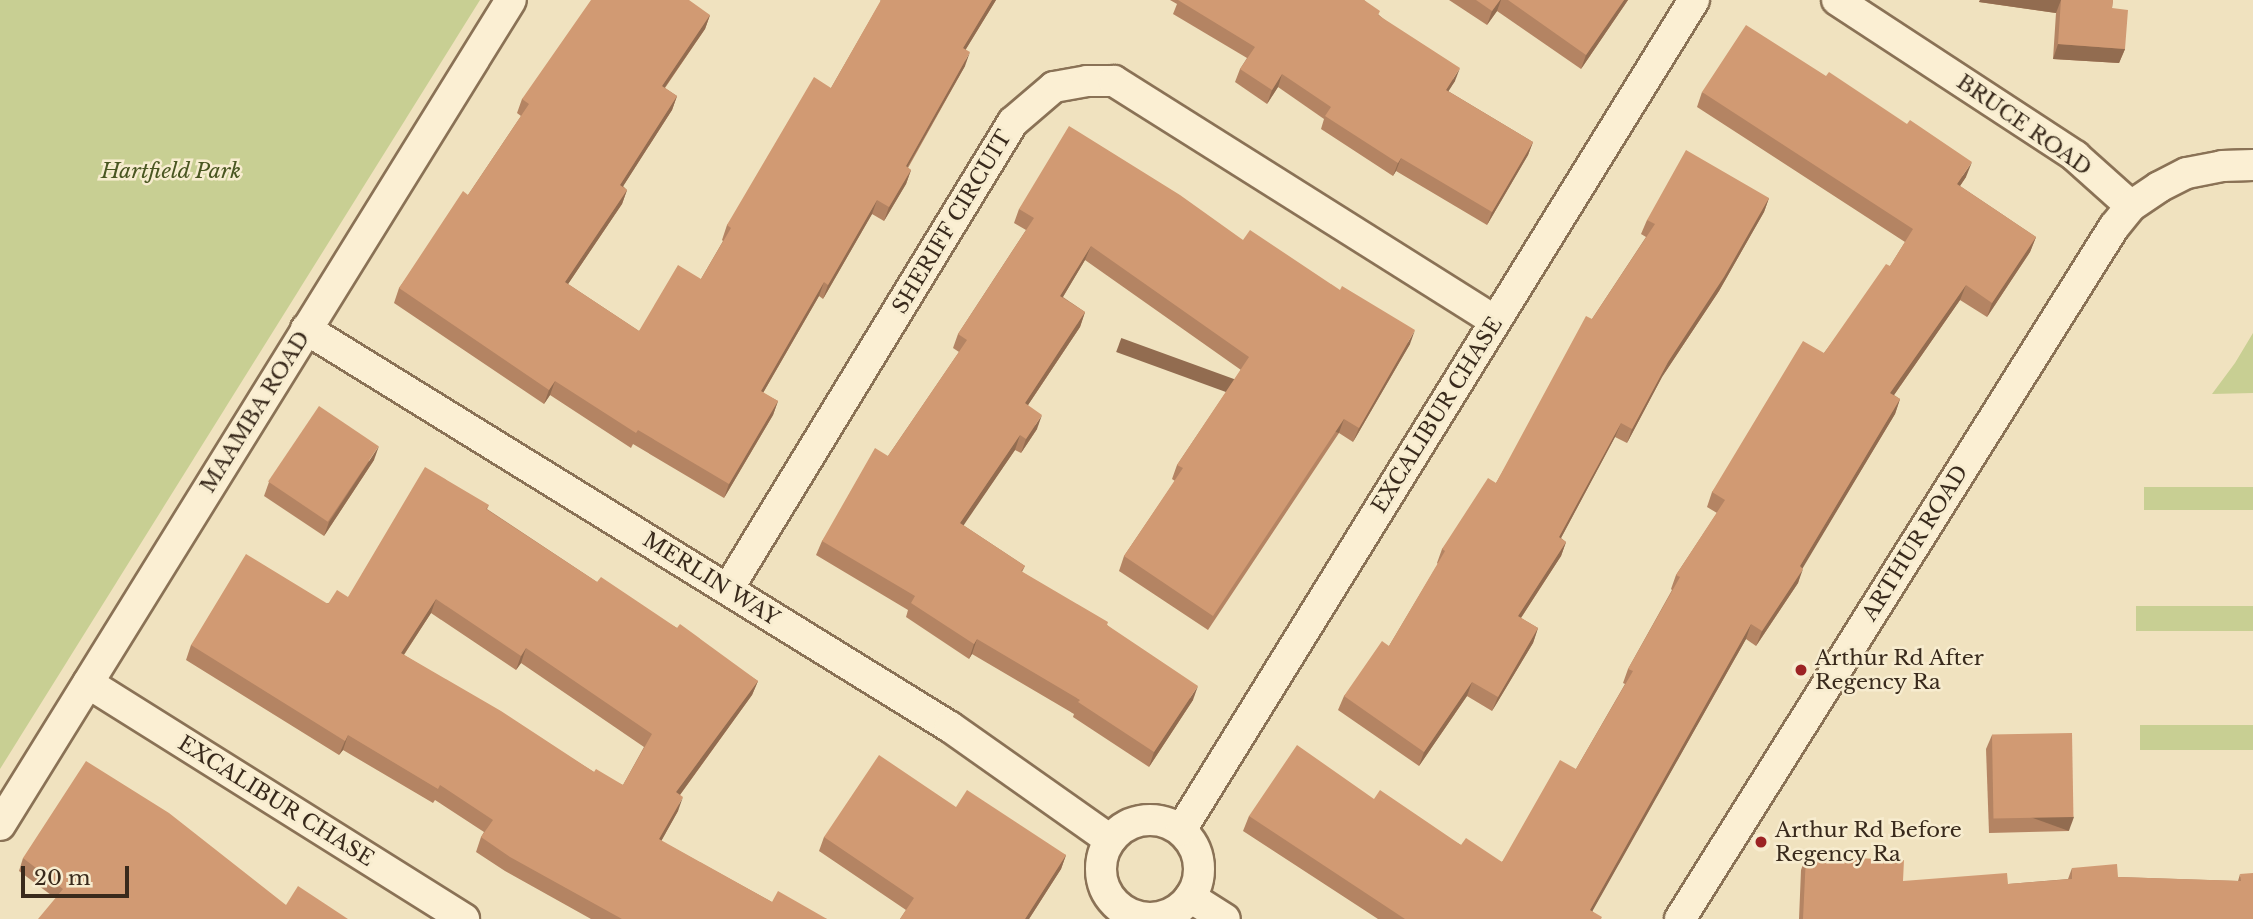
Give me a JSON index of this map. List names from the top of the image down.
{
  "streets": {
    "street": [
      "BRUCE ROAD",
      "SHERIFF CIRCUIT",
      "MAAMBA ROAD",
      "EXCALIBUR CHASE",
      "ARTHUR ROAD",
      "MERLIN WAY"
    ]
  },
  "crossings": [
    ["BRUCE ROAD", "ARTHUR ROAD"],
    ["SHERIFF CIRCUIT", "EXCALIBUR CHASE"],
    ["SHERIFF CIRCUIT", "MERLIN WAY"],
    ["MAAMBA ROAD", "EXCALIBUR CHASE"],
    ["MAAMBA ROAD", "MERLIN WAY"],
    ["EXCALIBUR CHASE", "MERLIN WAY"]
  ],
  "parks": ["Hartfield Park"],
  "places": ["Arthur Rd After Regency Ra", "Arthur Rd Before Regency Ra"],
  "scale_bar": "20 m"
}
